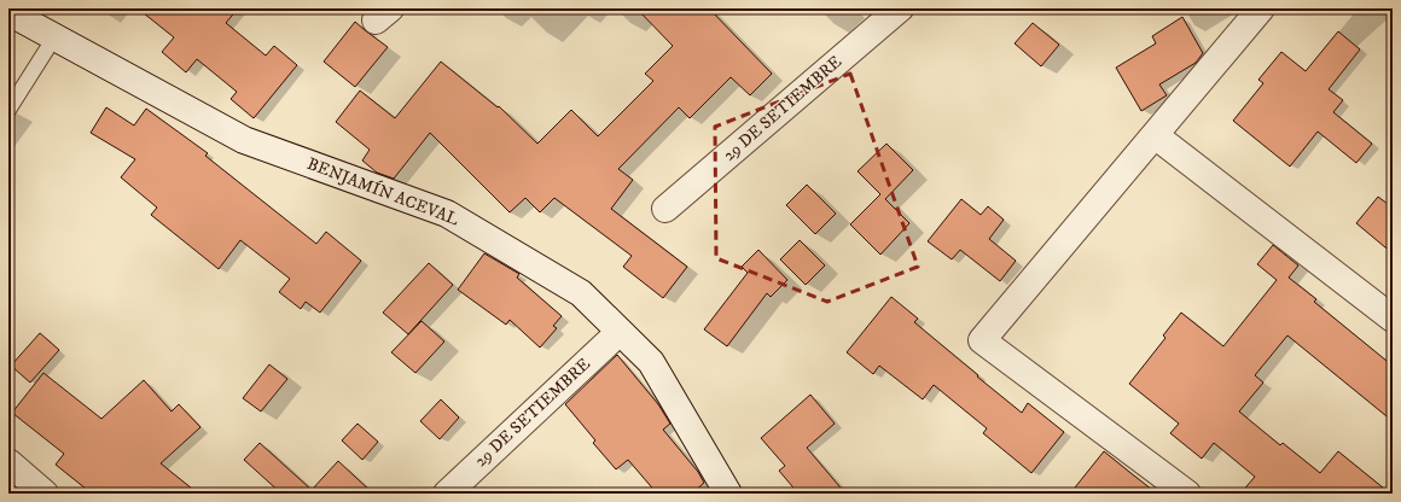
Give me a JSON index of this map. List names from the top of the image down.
{
  "streets": {
    "street": ["29 DE SETIEMBRE", "BENJAMÍN ACEVAL"]
  },
  "crossings": [
    ["29 DE SETIEMBRE", "BENJAMÍN ACEVAL"]
  ]
}
